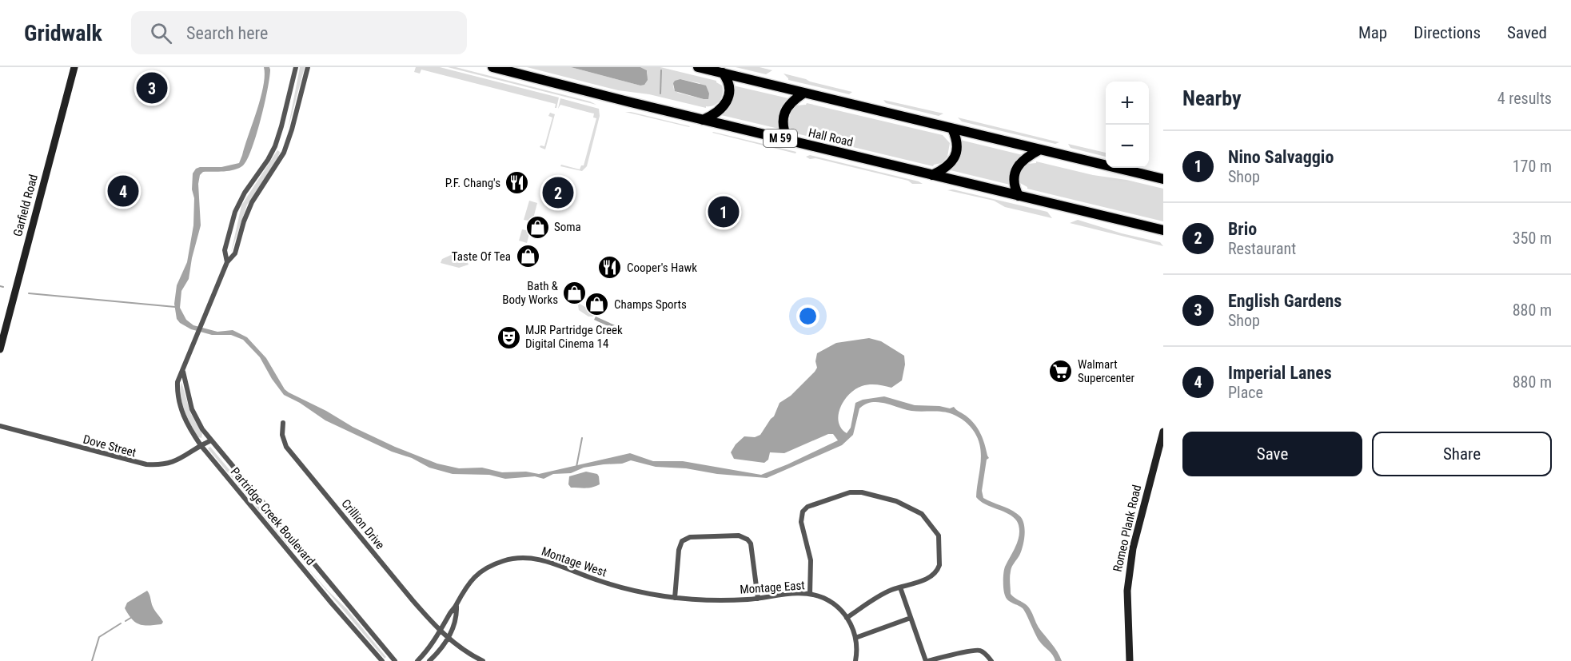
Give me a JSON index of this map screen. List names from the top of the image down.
{
  "streets": {
    "highway": ["Hall Road", "M 59"],
    "main road": ["Garfield Road", "Romeo Plank Road"],
    "street": [
      "Dove Street",
      "Partridge Creek Boulevard",
      "Crillion Drive",
      "Montage West",
      "Montage East"
    ]
  },
  "crossings": [
    ["Dove Street", "Partridge Creek Boulevard"],
    ["Crillion Drive", "Montage West"],
    ["Montage West", "Montage East"]
  ],
  "places": {
    "restaurant": ["P.F. Chang's", "Cooper's Hawk"],
    "shop": [
      "Soma",
      "Taste Of Tea",
      "Bath & Body Works",
      "Champs Sports"
    ],
    "theatre": ["MJR Partridge Creek Digital Cinema 14"],
    "supermarket": ["Walmart Supercenter"]
  },
  "page": {
    "header": "Gridwalk",
    "search": "Search here",
    "nav": ["Map", "Directions", "Saved"],
    "heading": ["Nearby", "4 results"],
    "pins": [
      "3",
      "4",
      "2",
      "1"
    ],
    "map_buttons": ["+", "−"],
    "list": [
      {
        "mark": "1",
        "name": "Nino Salvaggio",
        "note": "Shop",
        "value": "170 m"
      },
      {
        "mark": "2",
        "name": "Brio",
        "note": "Restaurant",
        "value": "350 m"
      },
      {
        "mark": "3",
        "name": "English Gardens",
        "note": "Shop",
        "value": "880 m"
      },
      {
        "mark": "4",
        "name": "Imperial Lanes",
        "note": "Place",
        "value": "880 m"
      }
    ],
    "buttons": ["Save", "Share"]
  }
}
